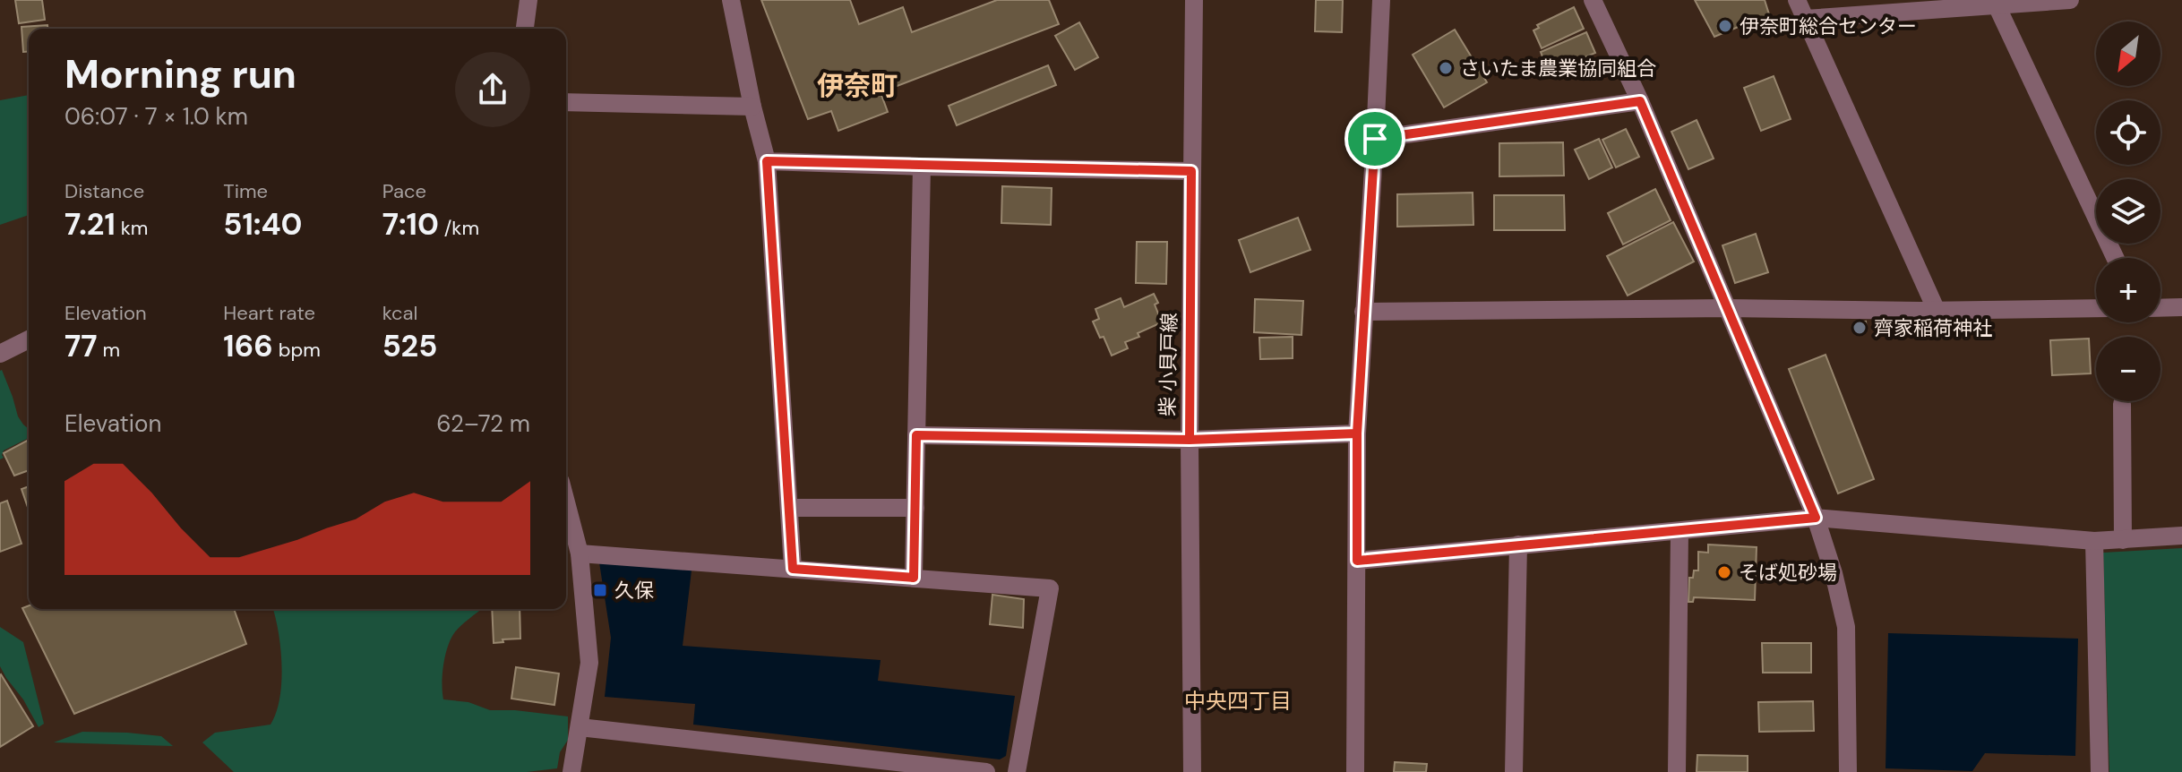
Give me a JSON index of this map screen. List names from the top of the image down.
{
  "streets": {
    "street": ["柴 小貝戸線"]
  },
  "districts": ["伊奈町", "中央四丁目"],
  "places": {
    "other": [
      "伊奈町総合センター",
      "さいたま農業協同組合",
      "齊家稲荷神社",
      "そば処砂場"
    ],
    "transit": ["久保"]
  },
  "north": "bottom left",
  "page": {
    "map_buttons": ["+", "−"],
    "heading": ["Morning run", "06:07 · 7 × 1.0 km"],
    "stats": [
      ["Distance", "7.21 km"],
      ["Time", "51:40"],
      ["Pace", "7:10 /km"],
      ["Elevation", "77 m"],
      ["Heart rate", "166 bpm"],
      ["kcal", "525"]
    ],
    "chart": ["Elevation", "62–72 m"]
  }
}
